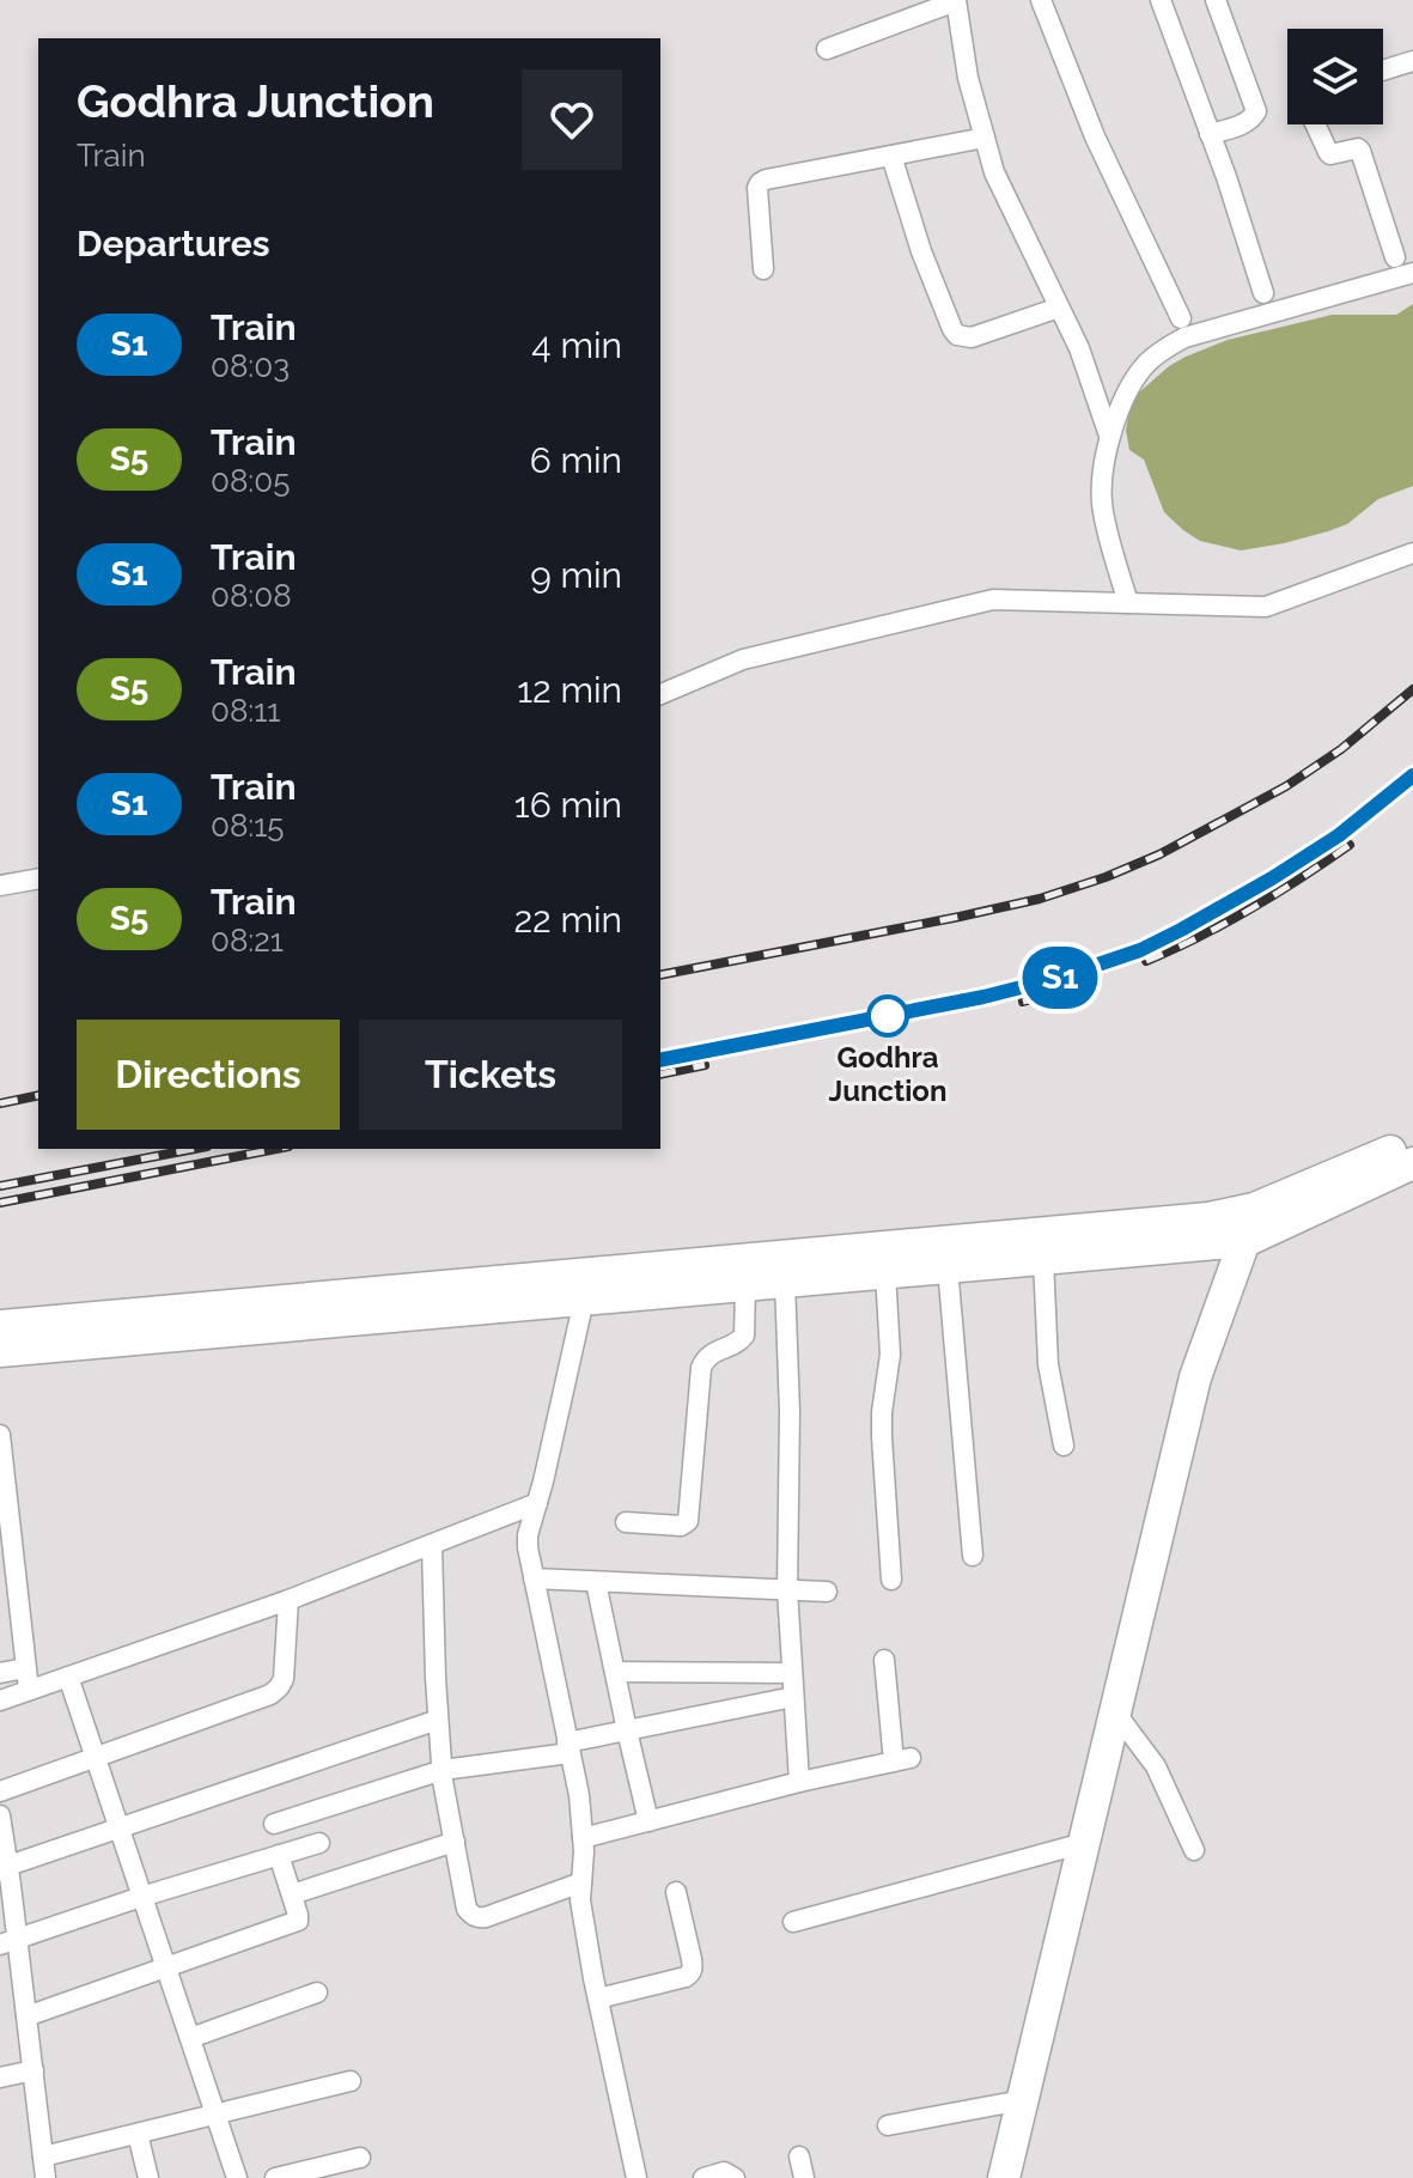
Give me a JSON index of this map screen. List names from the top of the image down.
{
  "places": ["Godhra Junction"],
  "page": {
    "on_map": "S1",
    "heading": [
      ["Godhra Junction", "Train"],
      "Departures"
    ],
    "list": [
      {
        "mark": "S1",
        "name": "Train",
        "note": "08:03",
        "value": "4 min"
      },
      {
        "mark": "S5",
        "name": "Train",
        "note": "08:05",
        "value": "6 min"
      },
      {
        "mark": "S1",
        "name": "Train",
        "note": "08:08",
        "value": "9 min"
      },
      {
        "mark": "S5",
        "name": "Train",
        "note": "08:11",
        "value": "12 min"
      },
      {
        "mark": "S1",
        "name": "Train",
        "note": "08:15",
        "value": "16 min"
      },
      {
        "mark": "S5",
        "name": "Train",
        "note": "08:21",
        "value": "22 min"
      }
    ],
    "buttons": ["Directions", "Tickets"]
  }
}
